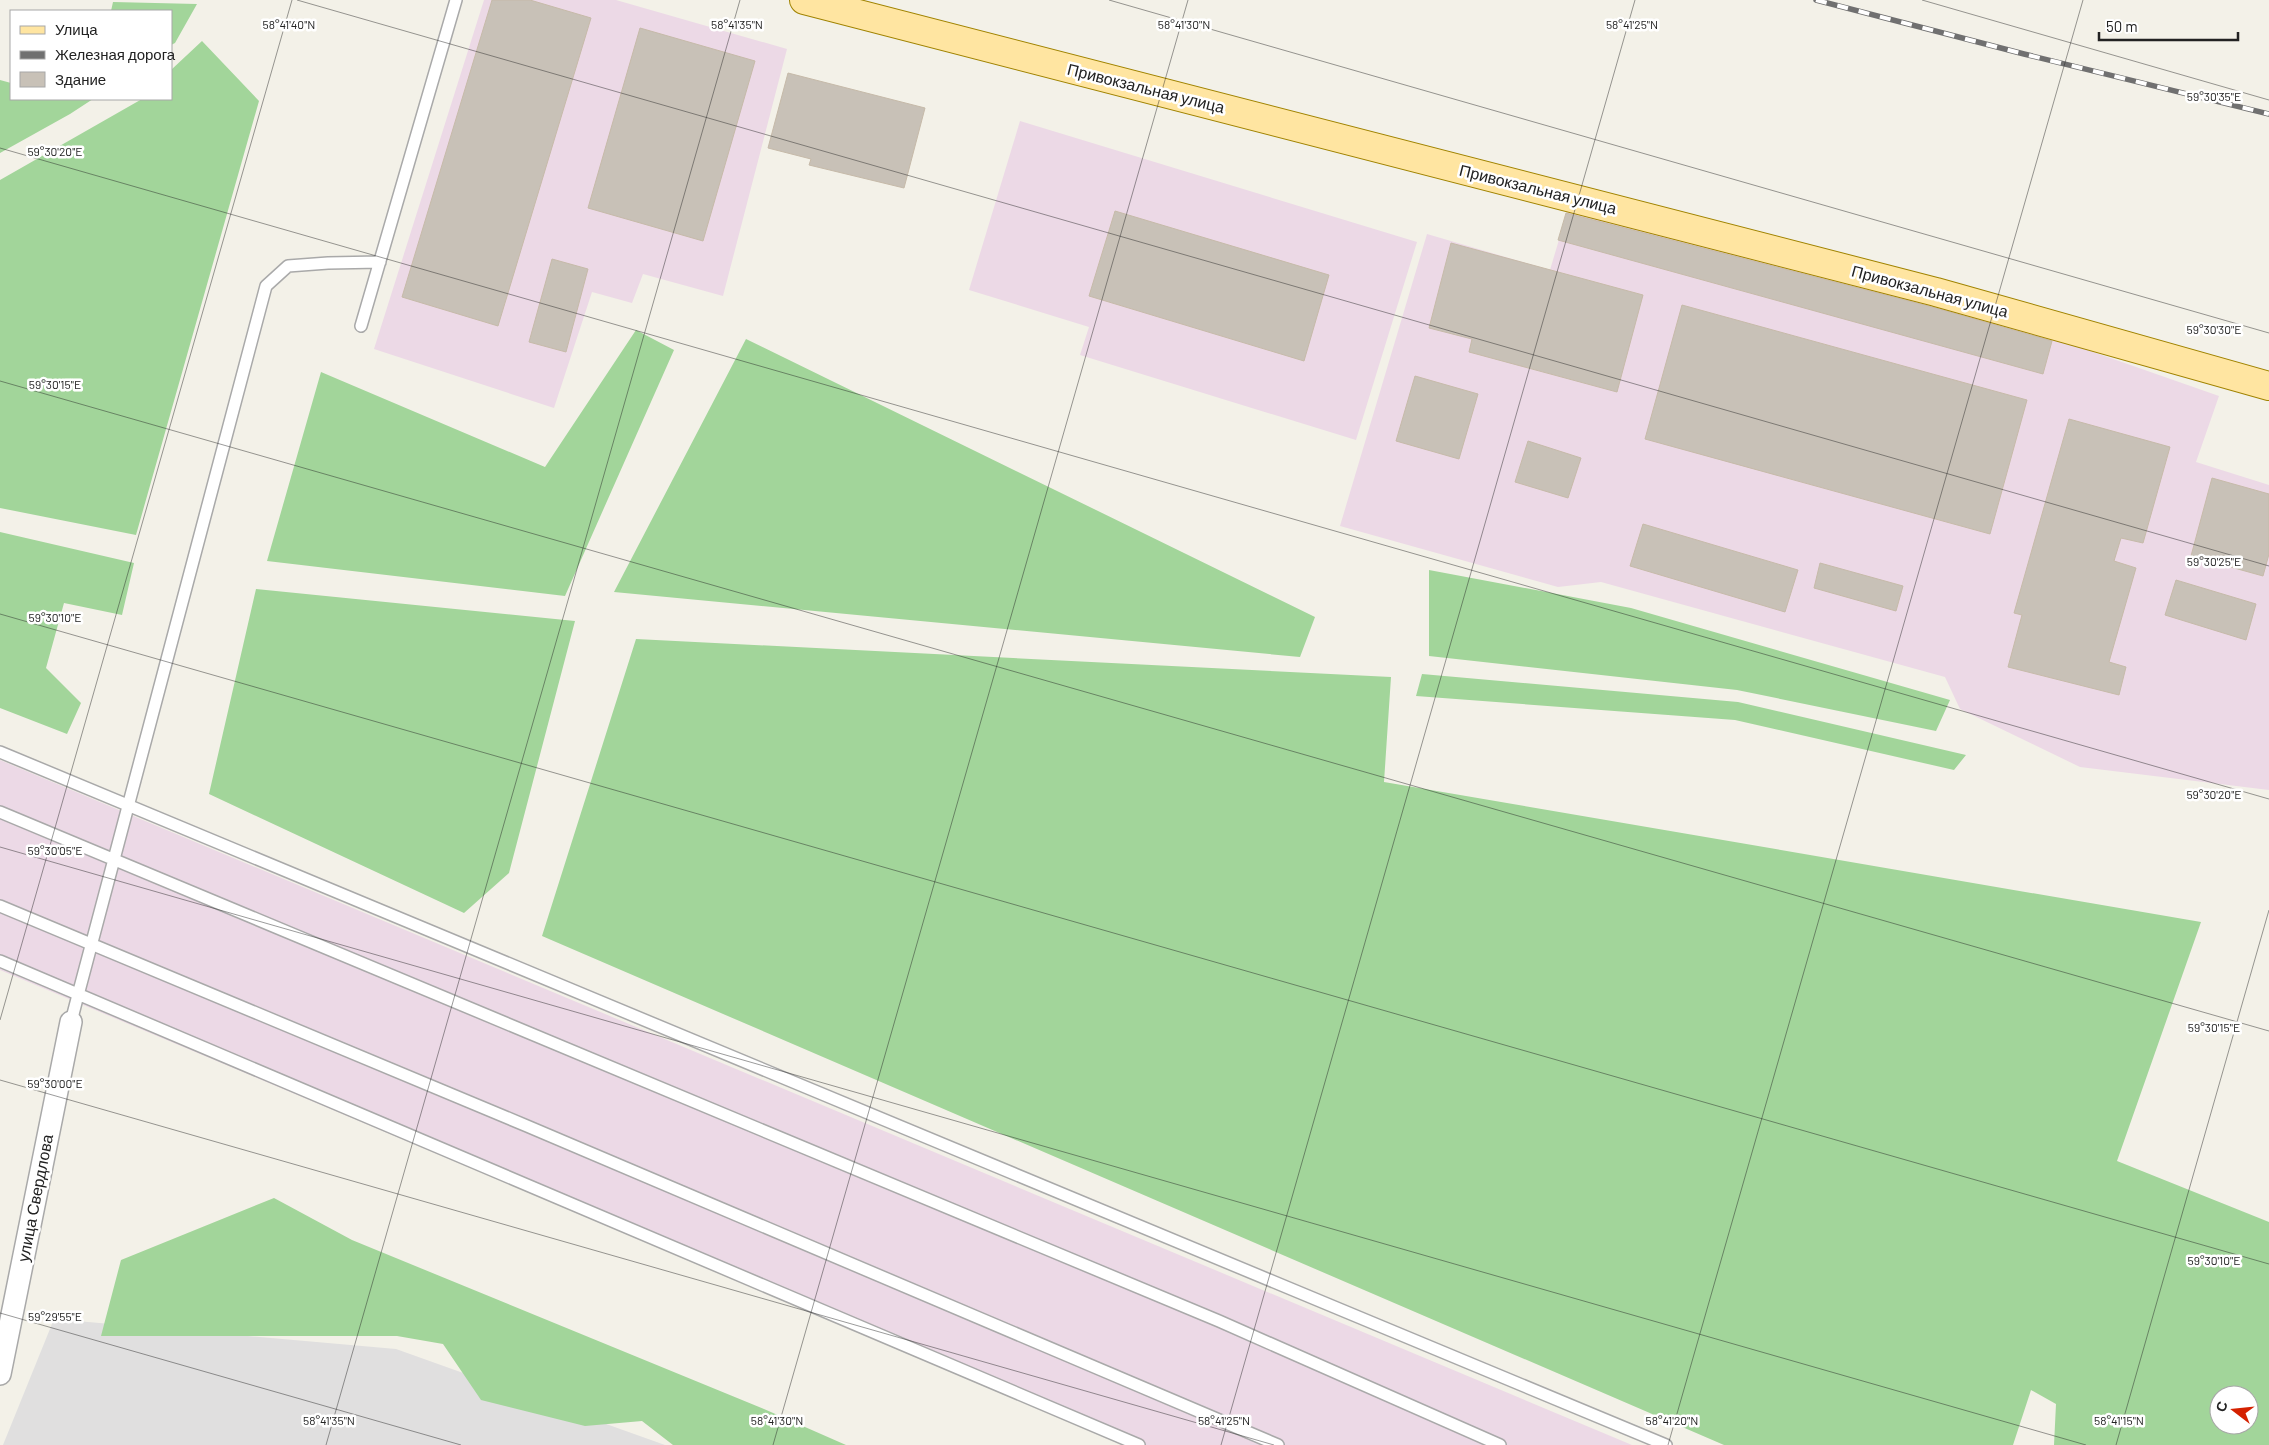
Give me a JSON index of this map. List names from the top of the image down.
{
  "streets": {
    "main road": ["Привокзальная улица"],
    "street": ["улица Свердлова"]
  },
  "legend": ["Улица", "Железная дорога", "Здание"],
  "scale_bar": "50 m",
  "north": "left",
  "coordinates": [
    "58°41'40\"N",
    "58°41'35\"N",
    "58°41'30\"N",
    "58°41'25\"N",
    "59°30'35\"E",
    "59°30'20\"E",
    "59°30'30\"E",
    "59°30'15\"E",
    "59°30'25\"E",
    "59°30'10\"E",
    "59°30'05\"E",
    "59°30'00\"E",
    "59°29'55\"E",
    "58°41'20\"N",
    "58°41'15\"N"
  ]
}
